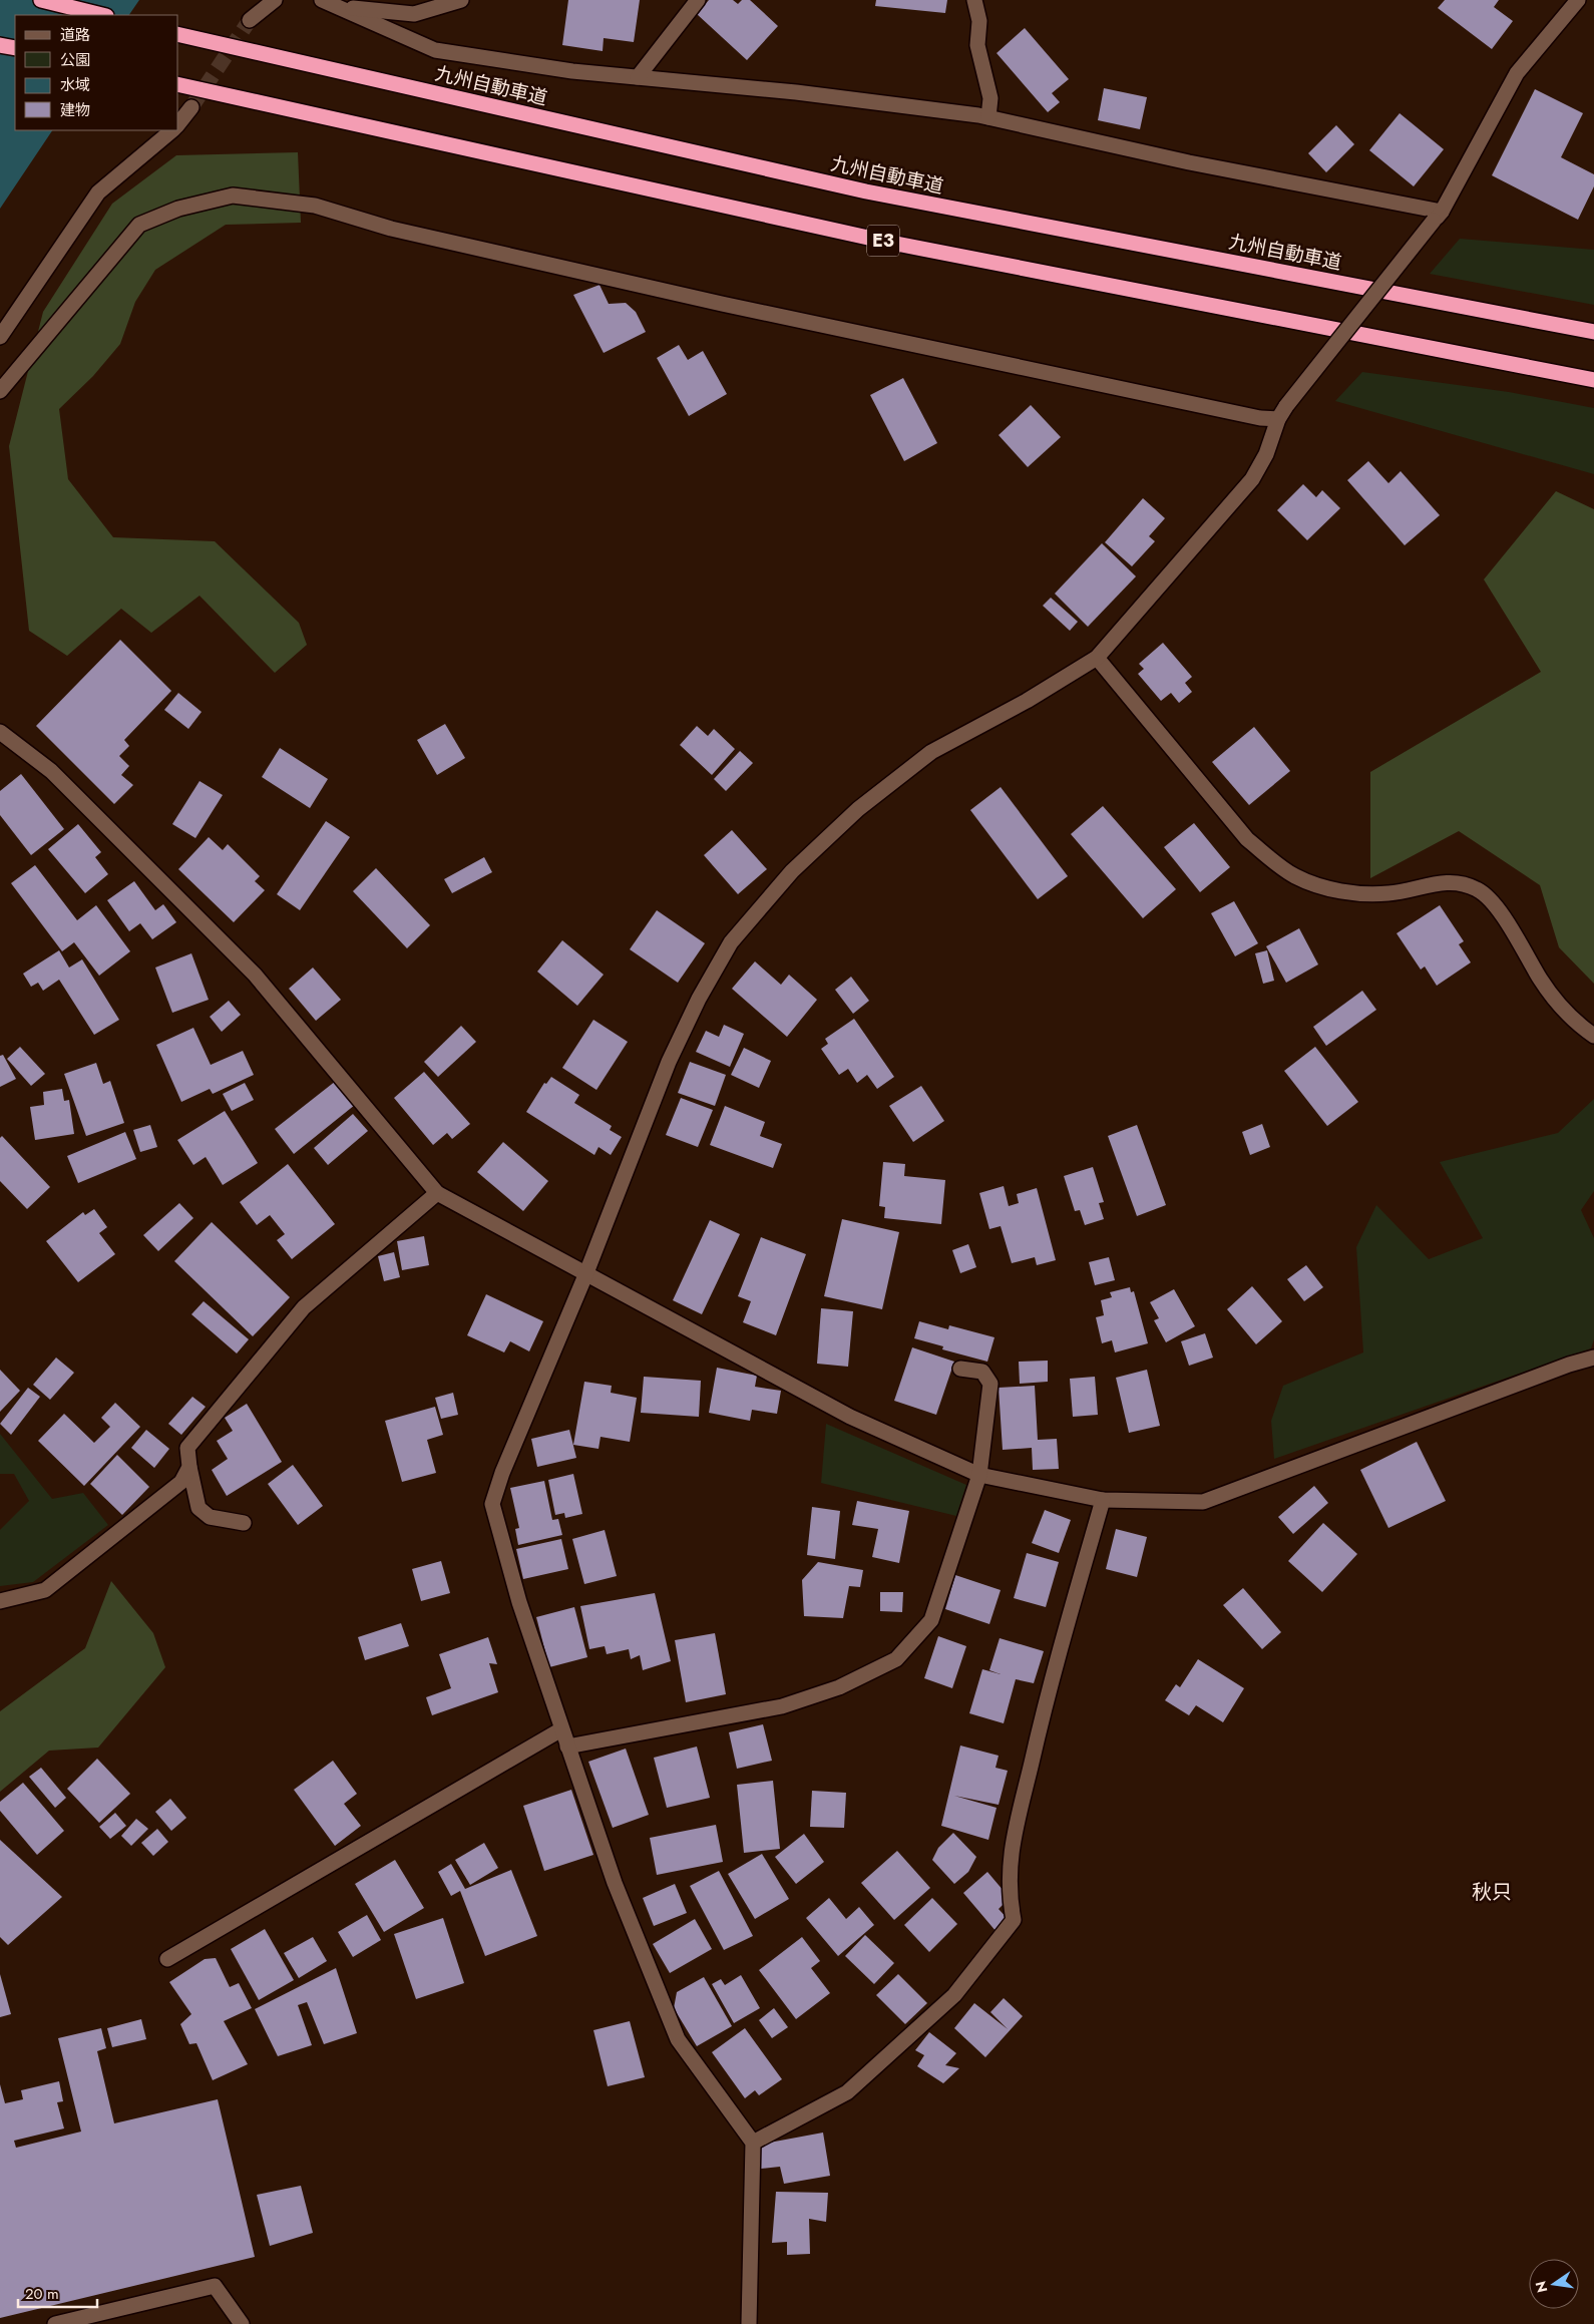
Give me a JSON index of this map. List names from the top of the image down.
{
  "streets": {
    "highway": ["九州自動車道", "E3"]
  },
  "districts": ["秋只"],
  "legend": [
    "道路",
    "公園",
    "水域",
    "建物"
  ],
  "scale_bar": "20 m",
  "north": "left"
}
